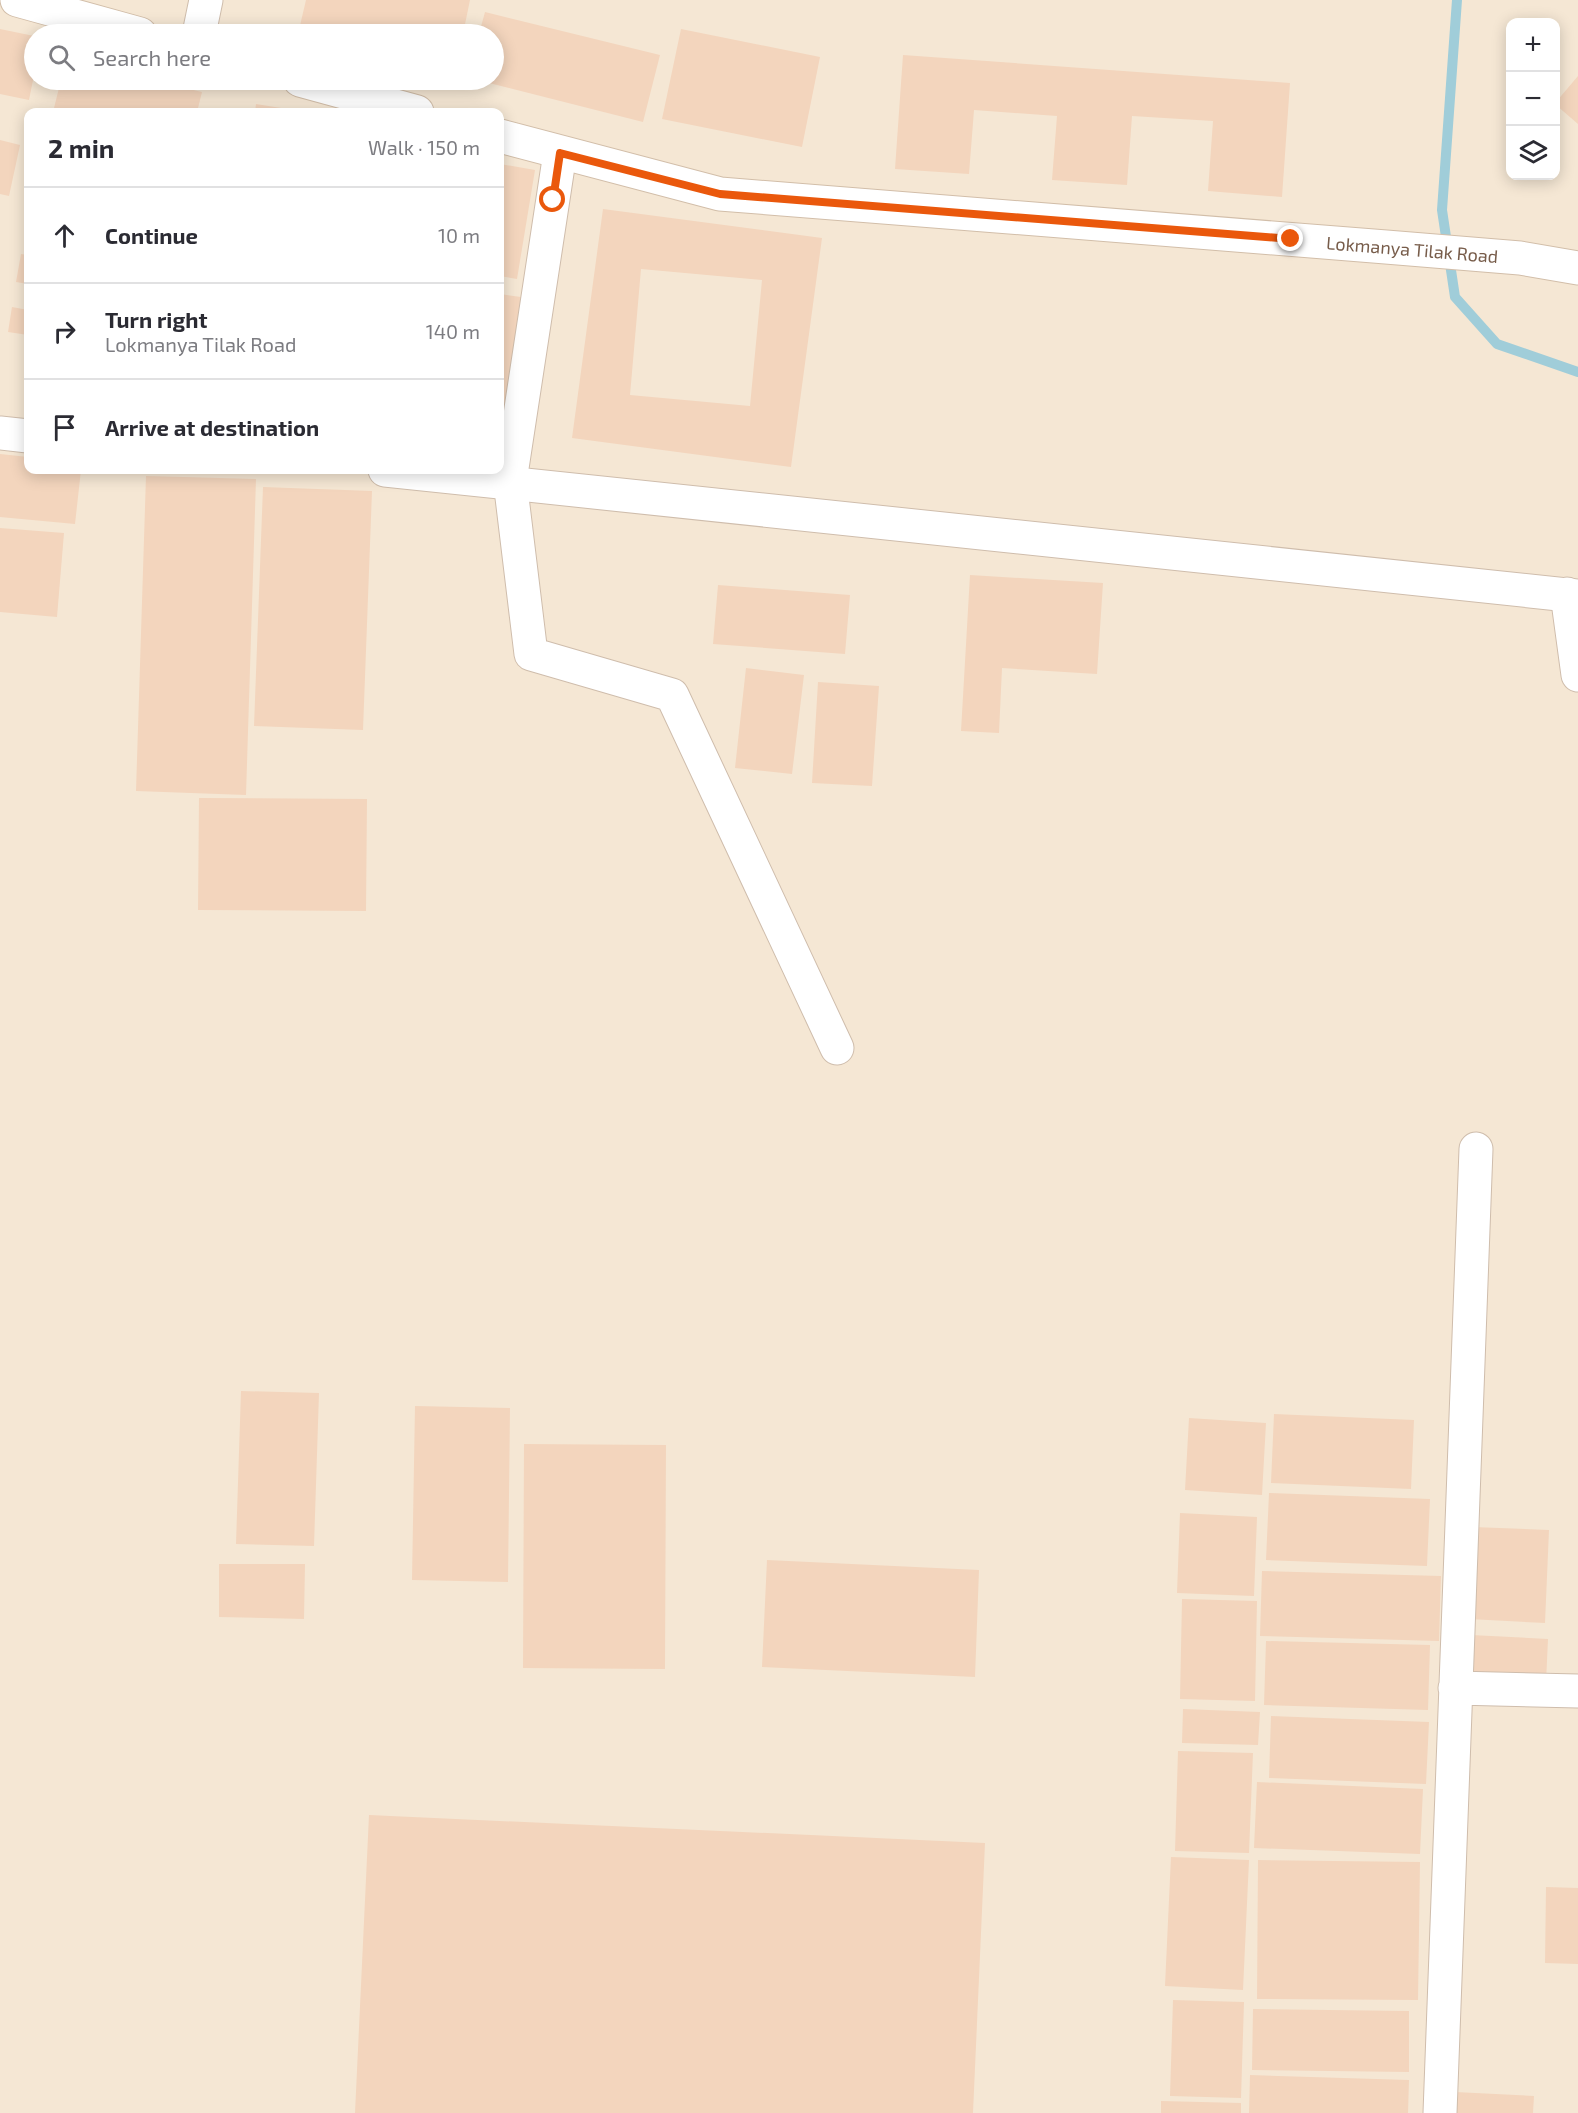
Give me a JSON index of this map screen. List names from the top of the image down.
{
  "streets": {
    "street": ["Lokmanya Tilak Road"]
  },
  "page": {
    "map_buttons": ["+", "−"],
    "search": "Search here",
    "heading": ["2 min", "Walk · 150 m"],
    "list": [
      ["Continue", "10 m"],
      ["Turn right", "Lokmanya Tilak Road", "140 m"],
      "Arrive at destination"
    ]
  }
}
